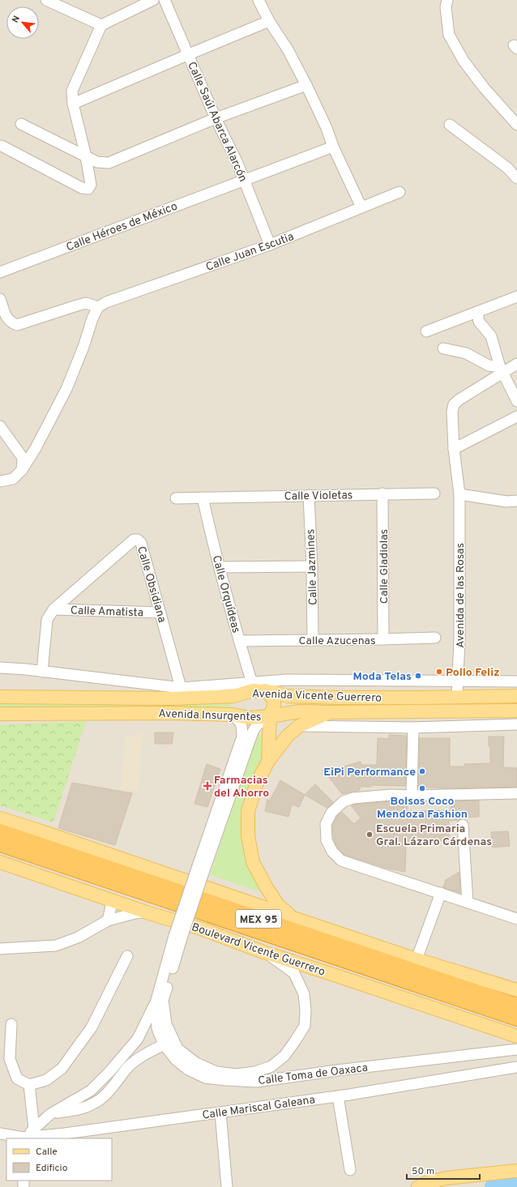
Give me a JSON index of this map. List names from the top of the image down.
{
  "streets": {
    "highway": ["MEX 95", "Boulevard Vicente Guerrero"],
    "main road": ["Avenida Vicente Guerrero", "Avenida Insurgentes"],
    "street": [
      "Calle Saúl Abarca Alarcón",
      "Calle Héroes de México",
      "Calle Juan Escutia",
      "Calle Violetas",
      "Calle Gladiolas",
      "Calle Jazmines",
      "Calle Obsidiana",
      "Calle Orquídeas",
      "Avenida de las Rosas",
      "Calle Amatista",
      "Calle Azucenas",
      "Calle Toma de Oaxaca",
      "Calle Mariscal Galeana"
    ]
  },
  "crossings": [
    ["Calle Saúl Abarca Alarcón", "Calle Héroes de México"],
    ["Calle Saúl Abarca Alarcón", "Calle Juan Escutia"],
    ["Calle Violetas", "Calle Gladiolas"],
    ["Calle Violetas", "Calle Jazmines"],
    ["Calle Violetas", "Calle Orquídeas"],
    ["Calle Gladiolas", "Calle Azucenas"],
    ["Calle Jazmines", "Calle Azucenas"],
    ["Calle Obsidiana", "Calle Amatista"],
    ["Calle Obsidiana", "Avenida Vicente Guerrero"],
    ["Calle Orquídeas", "Calle Azucenas"],
    ["Calle Orquídeas", "Avenida Vicente Guerrero"],
    ["Avenida de las Rosas", "Avenida Vicente Guerrero"],
    ["Avenida Insurgentes", "Calle Toma de Oaxaca"],
    ["Boulevard Vicente Guerrero", "Calle Toma de Oaxaca"],
    ["Calle Toma de Oaxaca", "Calle Mariscal Galeana"]
  ],
  "places": {
    "other": [
      "Pollo Feliz",
      "Moda Telas",
      "EiPi Performance",
      "Bolsos Coco Mendoza Fashion",
      "Escuela Primaria Gral. Lázaro Cárdenas"
    ],
    "health": ["Farmacias del Ahorro"]
  },
  "legend": ["Calle", "Edificio"],
  "scale_bar": "50 m",
  "north": "top left"
}
